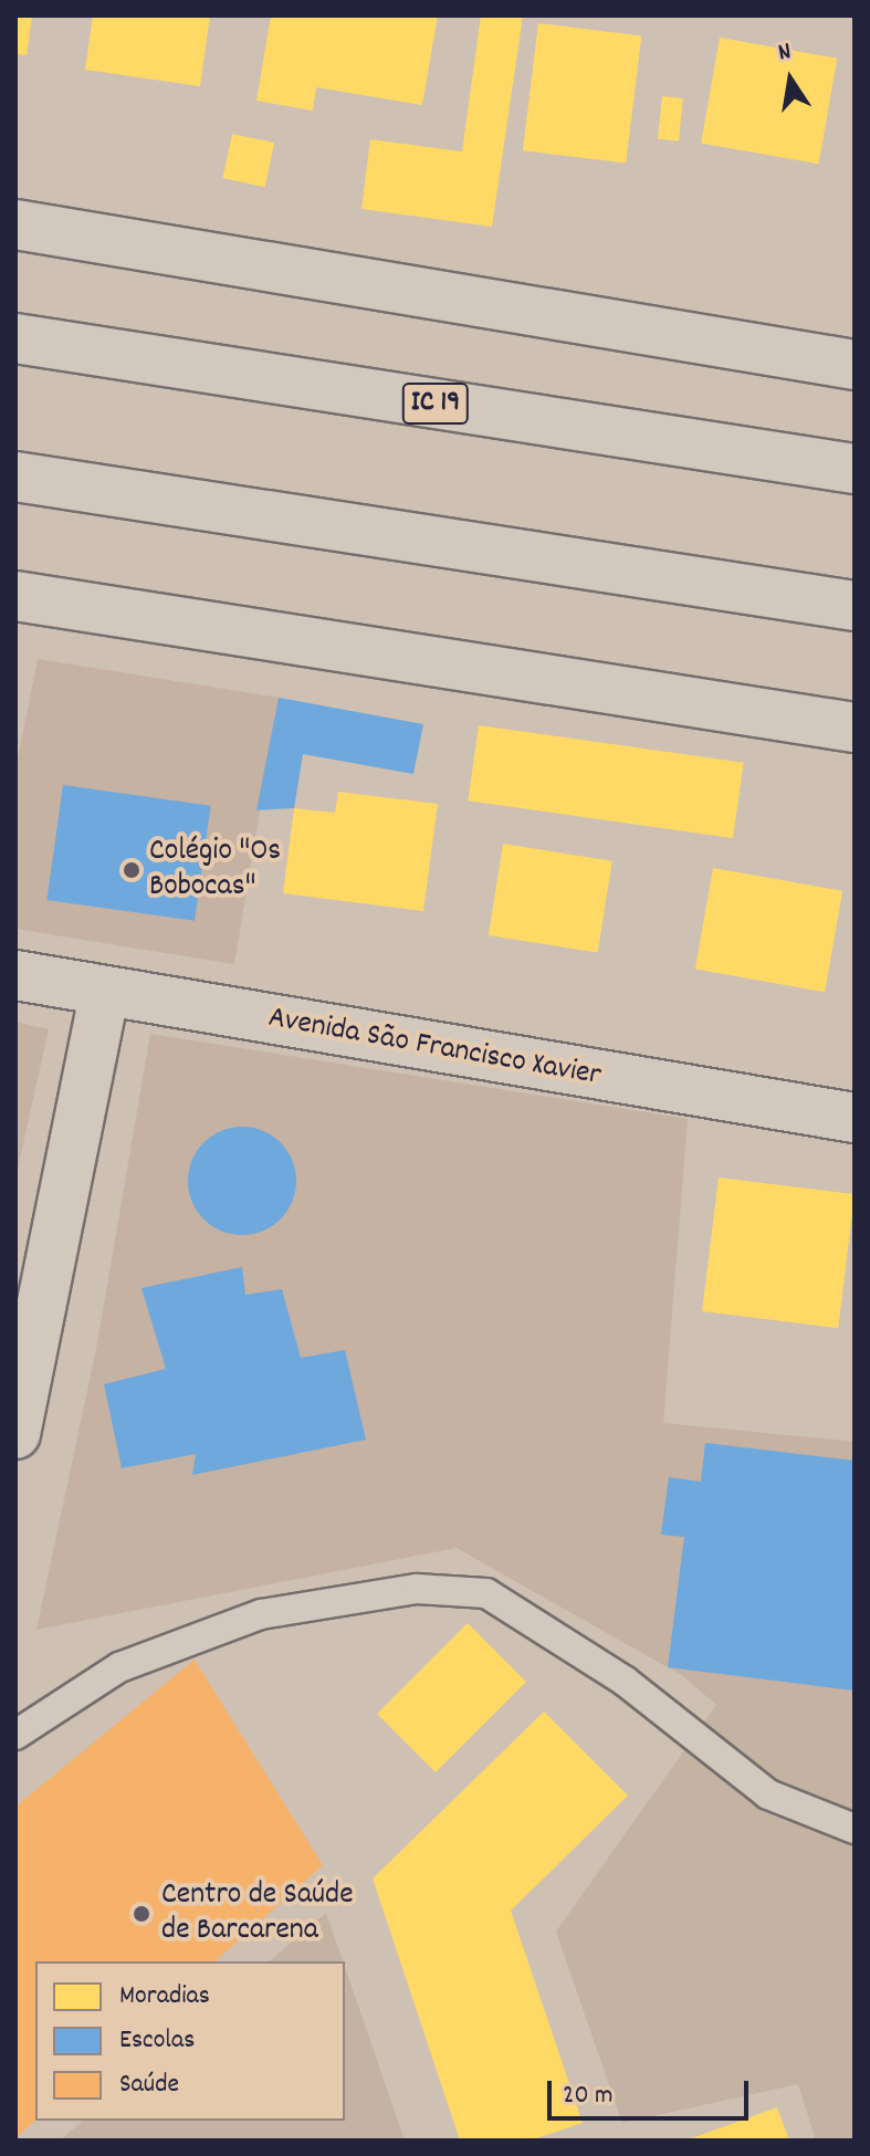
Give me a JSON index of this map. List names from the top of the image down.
{
  "streets": {
    "main road": ["IC 19", "Avenida São Francisco Xavier"]
  },
  "places": ["Colégio \"Os Bobocas\"", "Centro de Saúde de Barcarena"],
  "legend": ["Moradias", "Escolas", "Saúde"],
  "scale_bar": "20 m",
  "north": "top"
}
